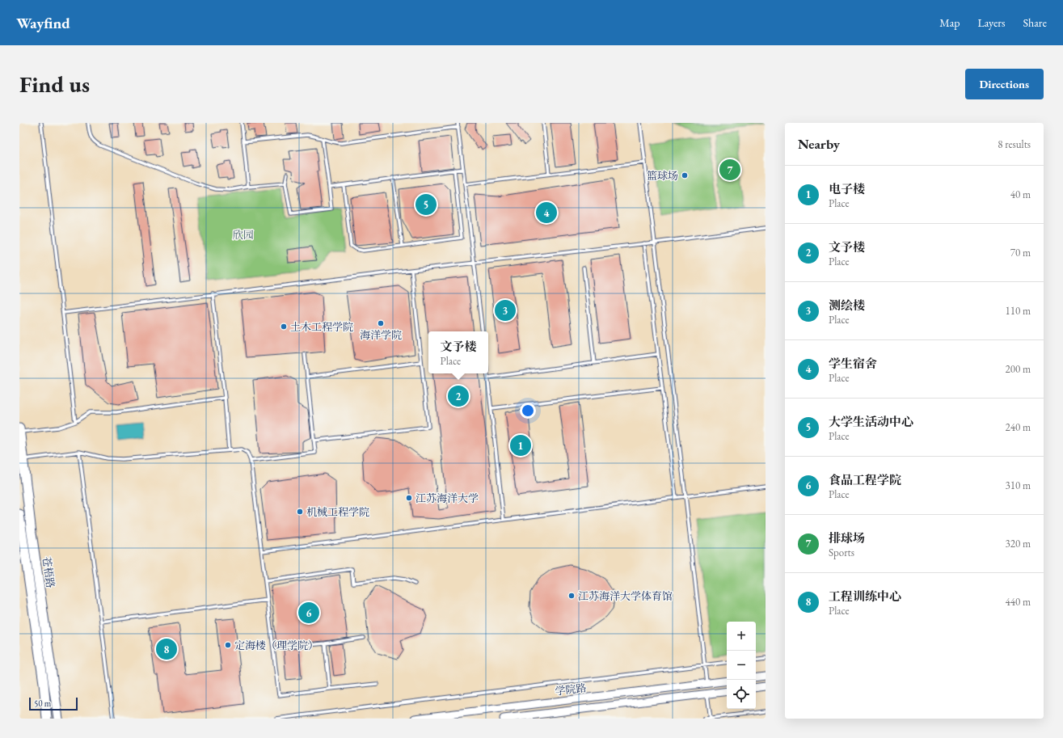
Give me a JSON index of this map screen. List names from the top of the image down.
{
  "streets": {
    "main road": ["苍梧路", "学院路"]
  },
  "parks": ["欣园"],
  "places": [
    "篮球场",
    "海洋学院",
    "土木工程学院",
    "江苏海洋大学",
    "机械工程学院",
    "江苏海洋大学体育馆",
    "定海楼（理学院）"
  ],
  "scale_bar": "50 m",
  "page": {
    "header": "Wayfind",
    "nav": ["Map", "Layers", "Share"],
    "buttons": "Directions",
    "title": "Find us",
    "heading": ["Nearby", "8 results"],
    "pins": [
      "7",
      "5",
      "4",
      "3",
      "2",
      "1",
      "6",
      "8"
    ],
    "list": [
      {
        "mark": "1",
        "name": "电子楼",
        "note": "Place",
        "value": "40 m"
      },
      {
        "mark": "2",
        "name": "文予楼",
        "note": "Place",
        "value": "70 m"
      },
      {
        "mark": "3",
        "name": "测绘楼",
        "note": "Place",
        "value": "110 m"
      },
      {
        "mark": "4",
        "name": "学生宿舍",
        "note": "Place",
        "value": "200 m"
      },
      {
        "mark": "5",
        "name": "大学生活动中心",
        "note": "Place",
        "value": "240 m"
      },
      {
        "mark": "6",
        "name": "食品工程学院",
        "note": "Place",
        "value": "310 m"
      },
      {
        "mark": "7",
        "name": "排球场",
        "note": "Sports",
        "value": "320 m"
      },
      {
        "mark": "8",
        "name": "工程训练中心",
        "note": "Place",
        "value": "440 m"
      }
    ],
    "popup": ["文予楼", "Place"],
    "map_buttons": ["+", "−"],
    "scale": "50 m"
  }
}
